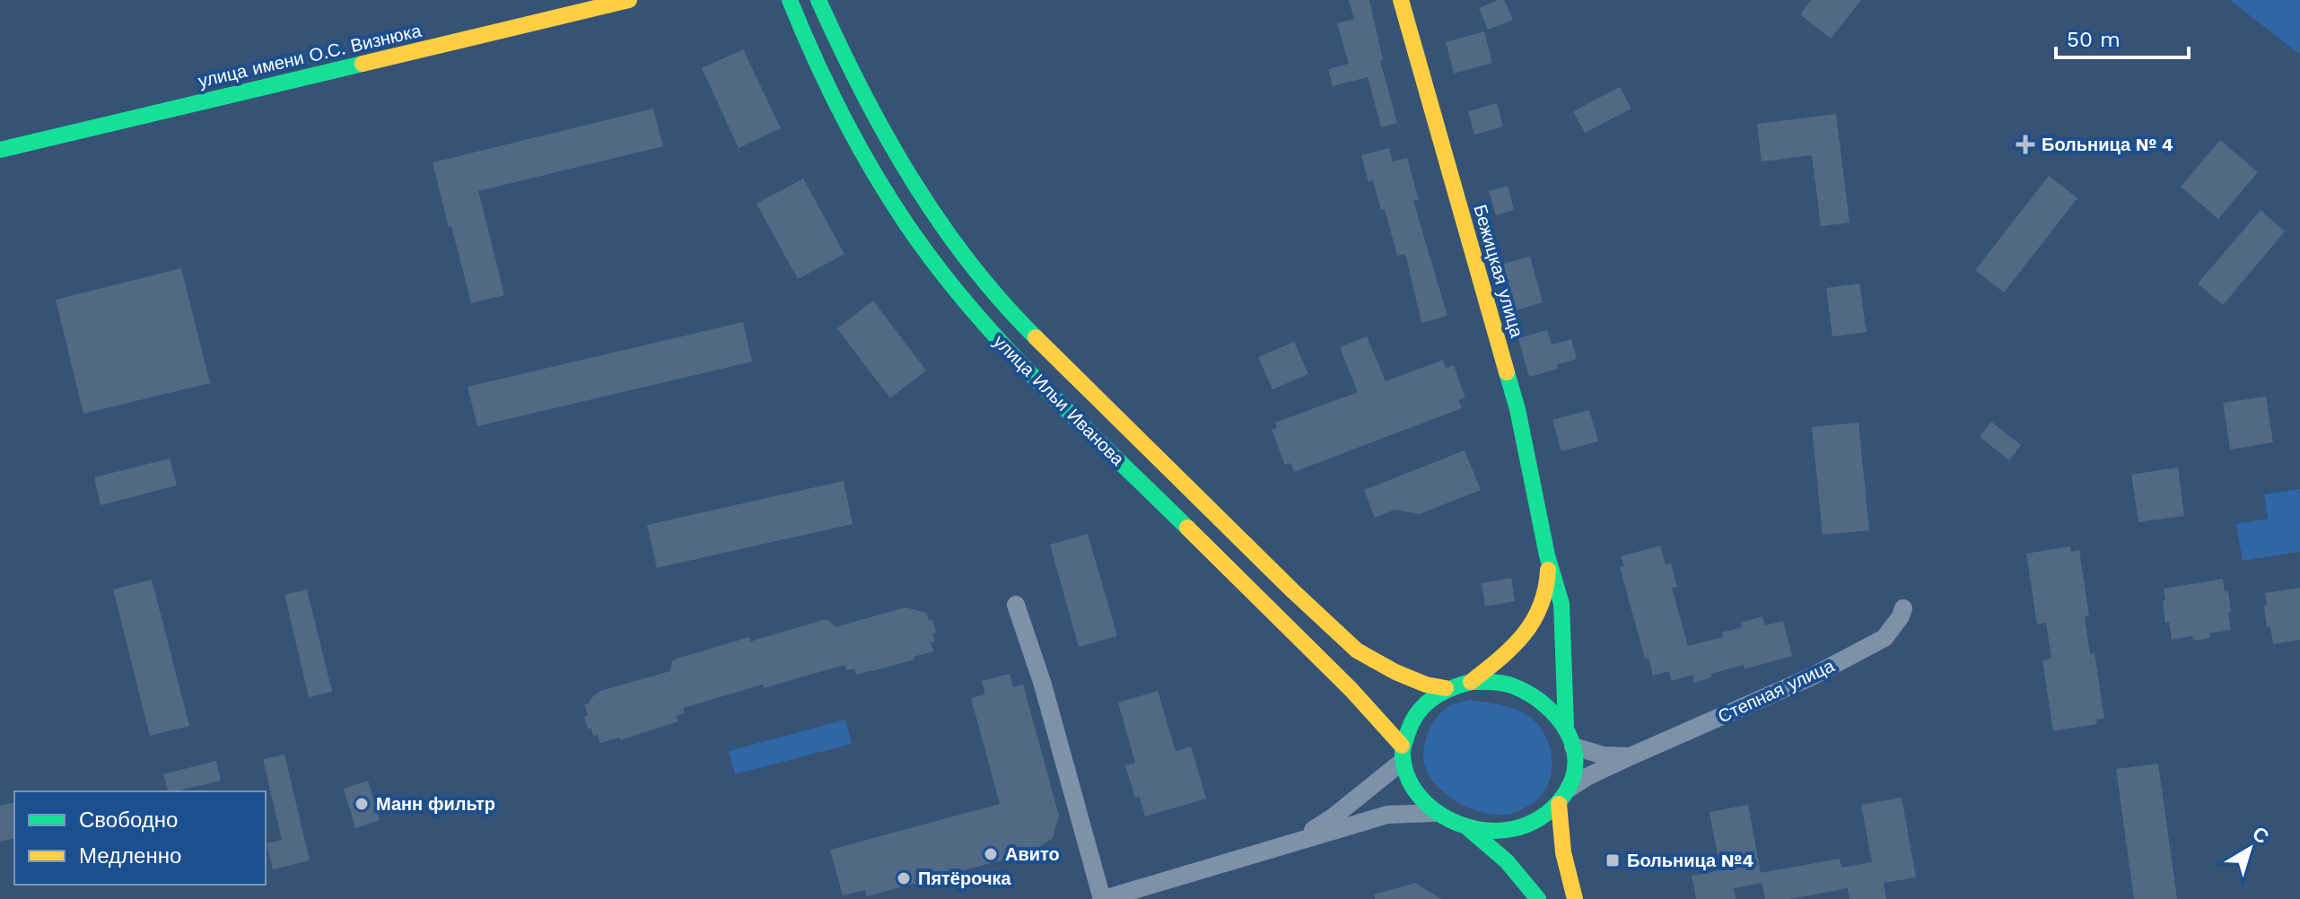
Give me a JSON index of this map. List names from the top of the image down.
{
  "streets": {
    "main road": ["улица имени О.С. Визнюка", "Бежицкая улица", "улица Ильи Иванова"],
    "street": ["Степная улица"]
  },
  "crossings": [
    ["улица Ильи Иванова", "Степная улица"]
  ],
  "places": {
    "health": ["Больница № 4"],
    "other": ["Манн фильтр", "Авито", "Пятёрочка"],
    "transit": ["Больница №4"]
  },
  "legend": ["Свободно", "Медленно"],
  "scale_bar": "50 m",
  "north": "top right"
}
